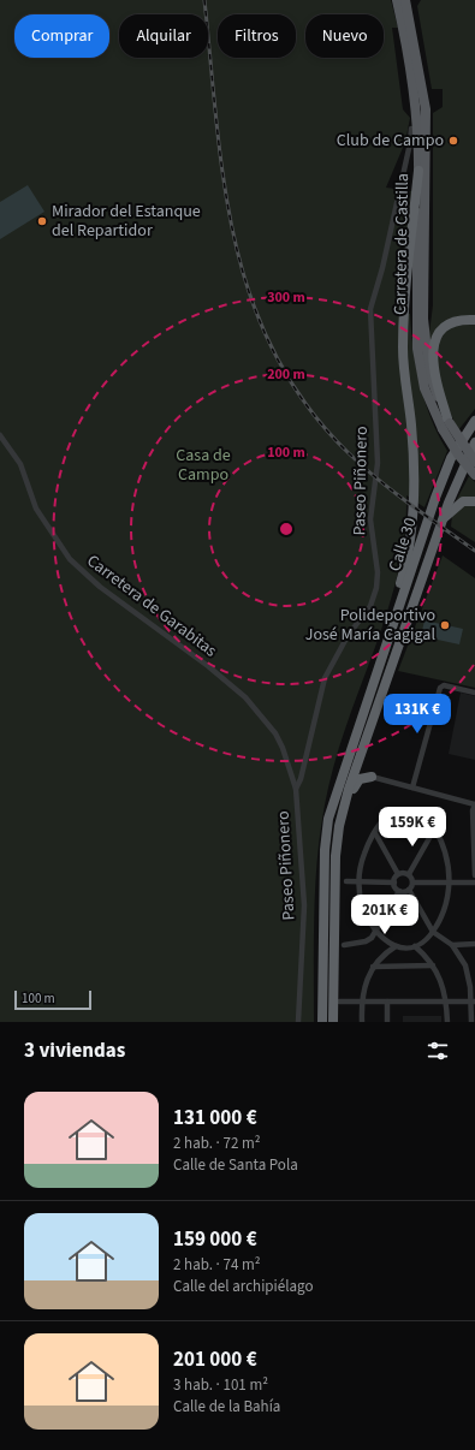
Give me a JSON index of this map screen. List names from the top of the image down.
{
  "streets": {
    "highway": ["Carretera de Castilla", "Calle 30"],
    "street": ["Paseo Piñonero", "Carretera de Garabitas"]
  },
  "crossings": [
    ["Paseo Piñonero", "Carretera de Garabitas"]
  ],
  "parks": ["Casa de Campo"],
  "places": ["Club de Campo", "Mirador del Estanque del Repartidor", "Polideportivo José María Cagigal"],
  "scale_bar": "100 m",
  "page": {
    "chip": [
      "Comprar",
      "Alquilar",
      "Filtros",
      "Nuevo"
    ],
    "price": ["131K €", "159K €", "201K €"],
    "scale": "100 m",
    "heading": "3 viviendas",
    "list": [
      {
        "name": "131 000 €",
        "note": "2 hab. · 72 m² · Calle de Santa Pola"
      },
      {
        "name": "159 000 €",
        "note": "2 hab. · 74 m² · Calle del archipiélago"
      },
      {
        "name": "201 000 €",
        "note": "3 hab. · 101 m² · Calle de la Bahía"
      }
    ]
  },
  "rings": ["300 m", "200 m", "100 m"]
}
